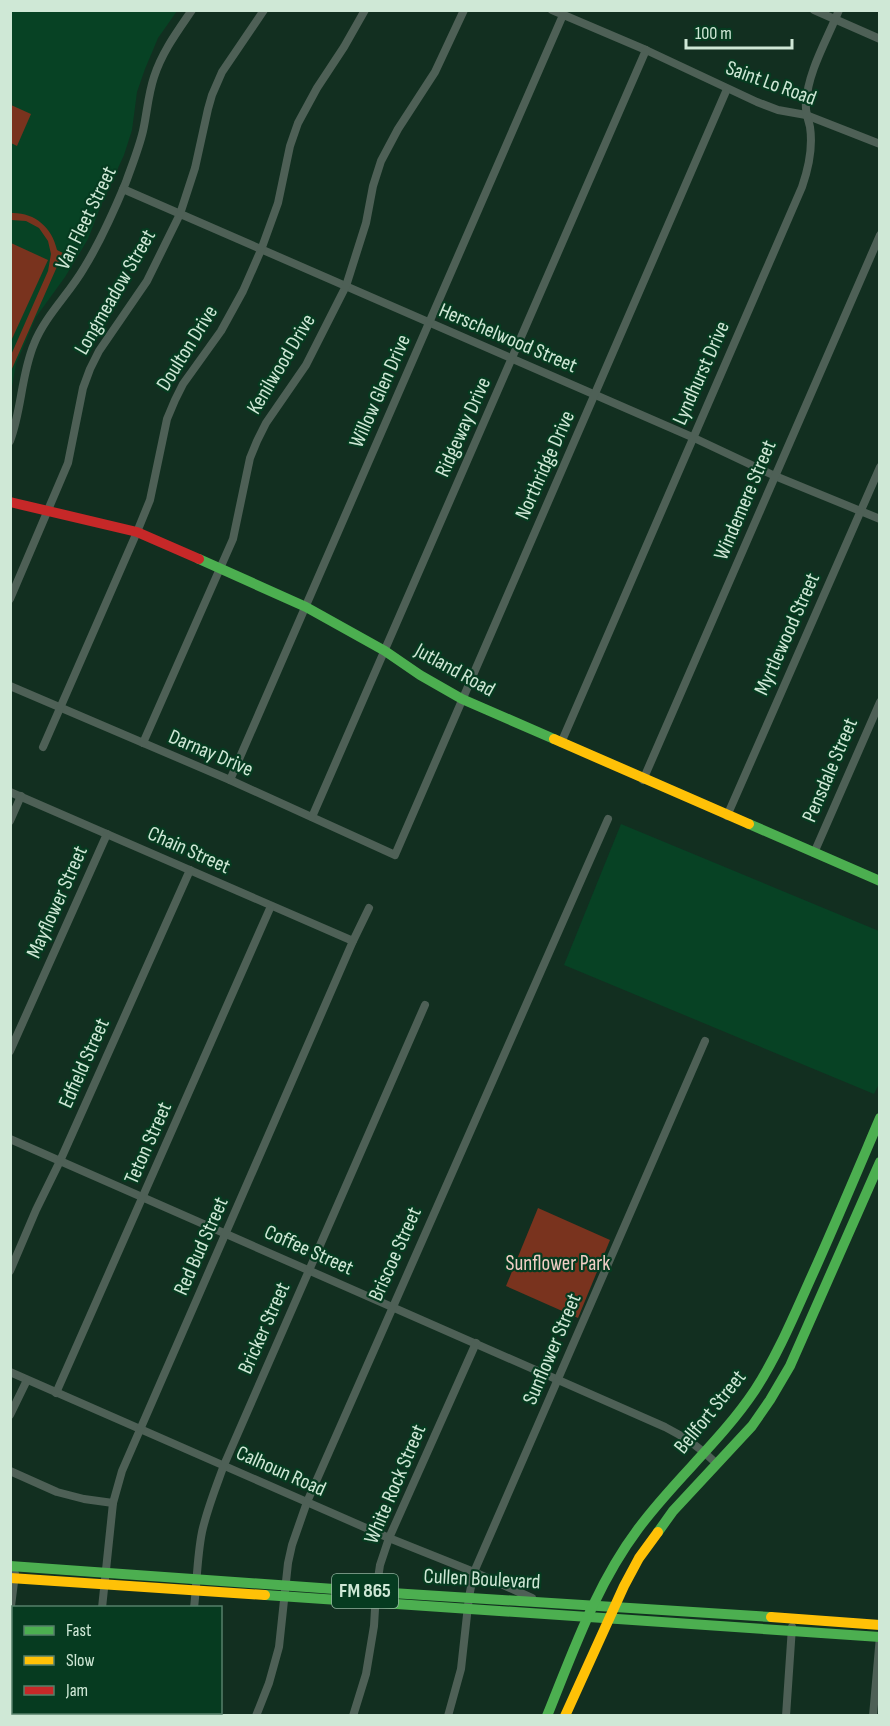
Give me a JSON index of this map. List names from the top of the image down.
{
  "streets": {
    "main road": [
      "Jutland Road",
      "Bellfort Street",
      "Cullen Boulevard",
      "FM 865"
    ],
    "street": [
      "Saint Lo Road",
      "Van Fleet Street",
      "Longmeadow Street",
      "Herschelwood Street",
      "Doulton Drive",
      "Kenilwood Drive",
      "Lyndhurst Drive",
      "Willow Glen Drive",
      "Ridgeway Drive",
      "Northridge Drive",
      "Windemere Street",
      "Myrtlewood Street",
      "Darnay Drive",
      "Pensdale Street",
      "Chain Street",
      "Mayflower Street",
      "Edfield Street",
      "Teton Street",
      "Red Bud Street",
      "Coffee Street",
      "Briscoe Street",
      "Bricker Street",
      "Sunflower Street",
      "Calhoun Road",
      "White Rock Street"
    ]
  },
  "crossings": [
    ["Saint Lo Road", "Lyndhurst Drive"],
    ["Saint Lo Road", "Willow Glen Drive"],
    ["Saint Lo Road", "Ridgeway Drive"],
    ["Saint Lo Road", "Northridge Drive"],
    ["Van Fleet Street", "Herschelwood Street"],
    ["Longmeadow Street", "Herschelwood Street"],
    ["Longmeadow Street", "Jutland Road"],
    ["Herschelwood Street", "Doulton Drive"],
    ["Herschelwood Street", "Kenilwood Drive"],
    ["Herschelwood Street", "Lyndhurst Drive"],
    ["Herschelwood Street", "Willow Glen Drive"],
    ["Herschelwood Street", "Ridgeway Drive"],
    ["Herschelwood Street", "Northridge Drive"],
    ["Herschelwood Street", "Windemere Street"],
    ["Herschelwood Street", "Myrtlewood Street"],
    ["Doulton Drive", "Jutland Road"],
    ["Doulton Drive", "Darnay Drive"],
    ["Kenilwood Drive", "Jutland Road"],
    ["Kenilwood Drive", "Darnay Drive"],
    ["Lyndhurst Drive", "Jutland Road"],
    ["Willow Glen Drive", "Jutland Road"],
    ["Willow Glen Drive", "Darnay Drive"],
    ["Ridgeway Drive", "Jutland Road"],
    ["Ridgeway Drive", "Darnay Drive"],
    ["Northridge Drive", "Jutland Road"],
    ["Northridge Drive", "Darnay Drive"],
    ["Windemere Street", "Jutland Road"],
    ["Myrtlewood Street", "Jutland Road"],
    ["Jutland Road", "Pensdale Street"],
    ["Chain Street", "Mayflower Street"],
    ["Chain Street", "Edfield Street"],
    ["Chain Street", "Teton Street"],
    ["Chain Street", "Red Bud Street"],
    ["Edfield Street", "Coffee Street"],
    ["Teton Street", "Coffee Street"],
    ["Teton Street", "Calhoun Road"],
    ["Red Bud Street", "Coffee Street"],
    ["Red Bud Street", "Calhoun Road"],
    ["Red Bud Street", "Cullen Boulevard"],
    ["Coffee Street", "Briscoe Street"],
    ["Coffee Street", "Bricker Street"],
    ["Coffee Street", "Sunflower Street"],
    ["Coffee Street", "Bellfort Street"],
    ["Coffee Street", "White Rock Street"],
    ["Briscoe Street", "Calhoun Road"],
    ["Briscoe Street", "Cullen Boulevard"],
    ["Bricker Street", "Calhoun Road"],
    ["Bricker Street", "Cullen Boulevard"],
    ["Sunflower Street", "Calhoun Road"],
    ["Sunflower Street", "Cullen Boulevard"],
    ["Bellfort Street", "Cullen Boulevard"],
    ["Calhoun Road", "White Rock Street"],
    ["Calhoun Road", "Cullen Boulevard"],
    ["White Rock Street", "Cullen Boulevard"]
  ],
  "parks": ["Sunflower Park"],
  "legend": ["Fast", "Slow", "Jam"],
  "scale_bar": "100 m"
}
